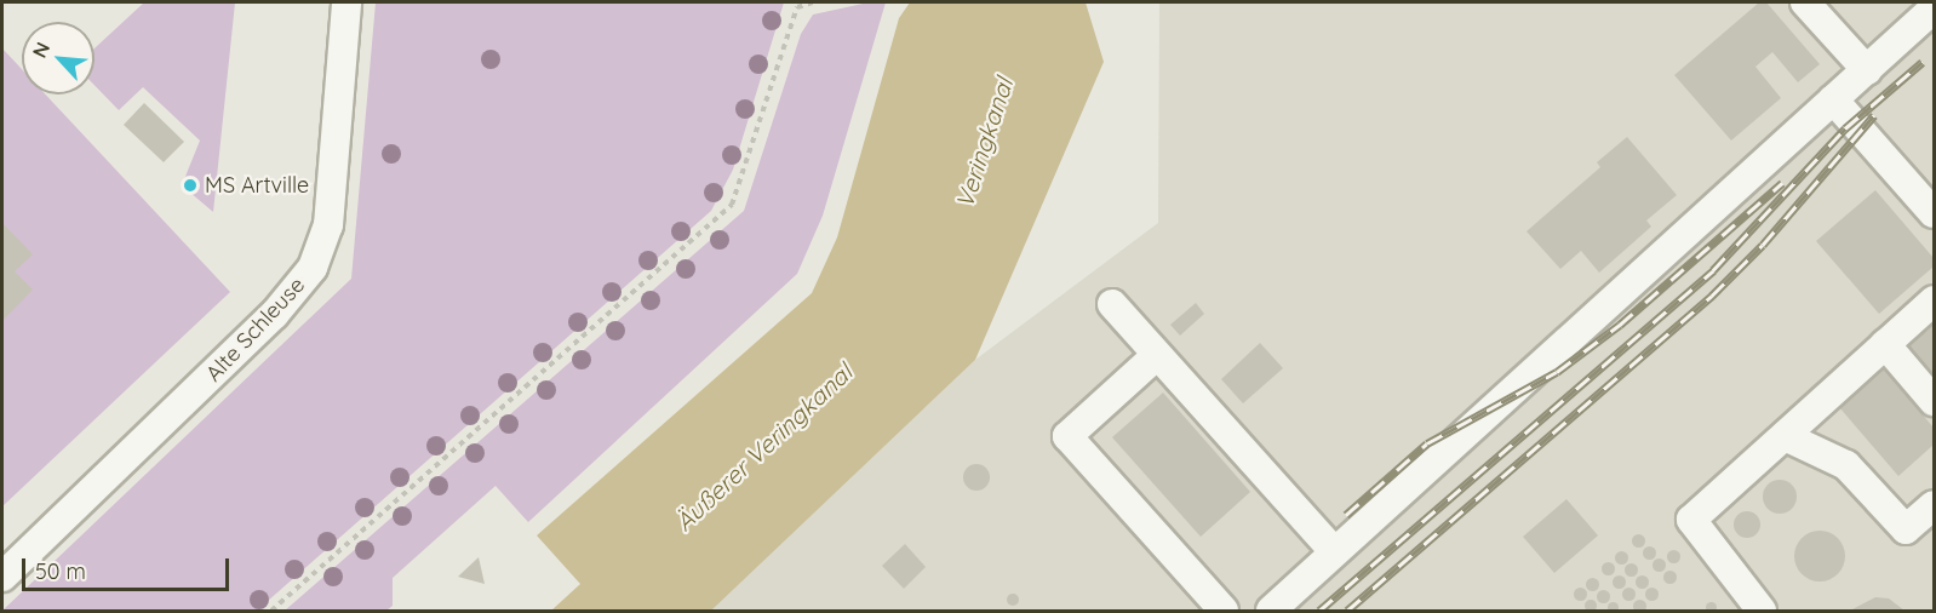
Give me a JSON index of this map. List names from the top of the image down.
{
  "streets": {
    "street": ["Alte Schleuse"]
  },
  "water": ["Veringkanal", "Äußerer Veringkanal"],
  "places": ["MS Artville"],
  "scale_bar": "50 m",
  "north": "top left"
}
